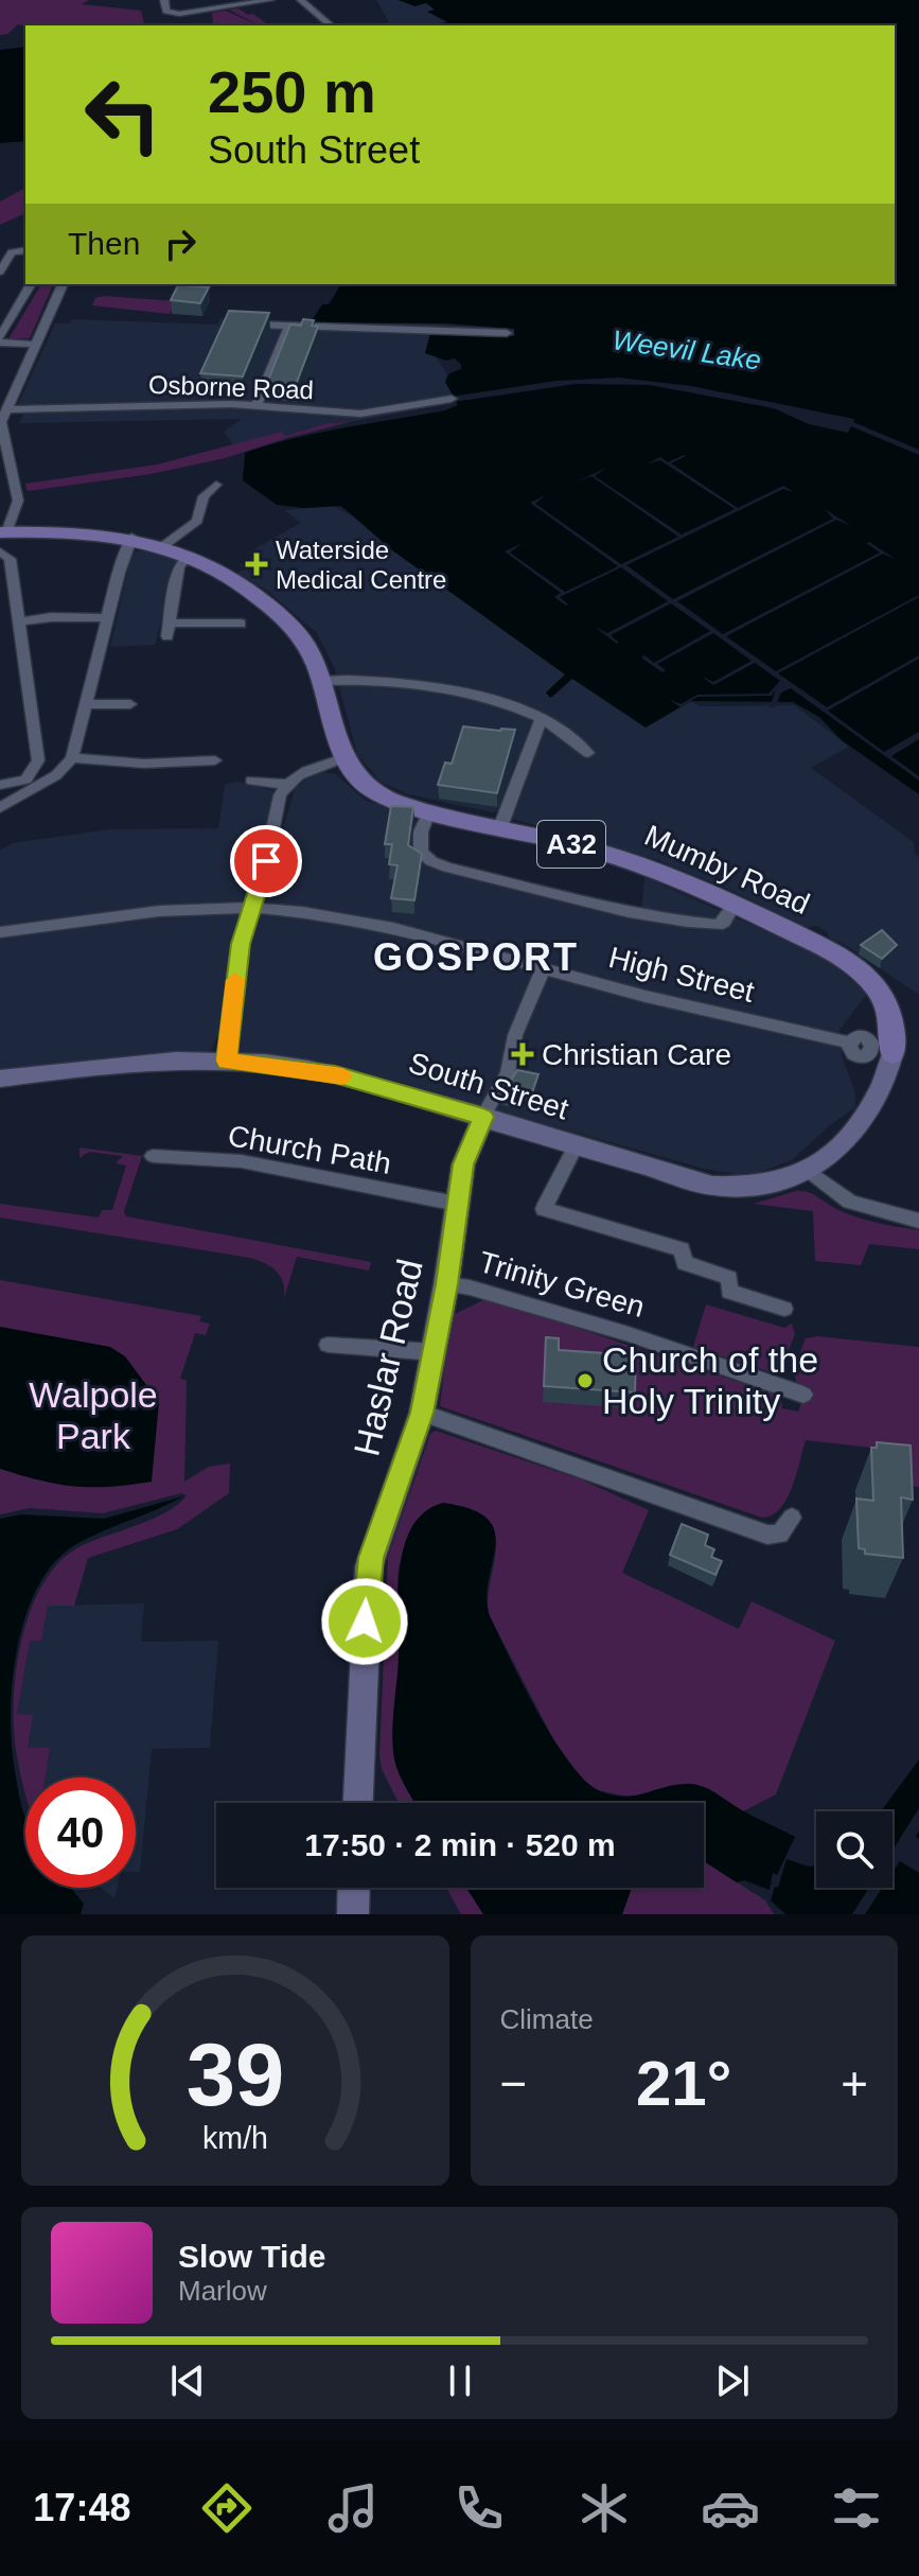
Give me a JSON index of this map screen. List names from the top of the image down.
{
  "streets": {
    "main road": [
      "A32",
      "Mumby Road",
      "South Street",
      "Haslar Road"
    ],
    "street": [
      "Osborne Road",
      "High Street",
      "Church Path",
      "Trinity Green"
    ]
  },
  "crossings": [
    ["Mumby Road", "High Street"],
    ["Mumby Road", "South Street"],
    ["High Street", "South Street"],
    ["South Street", "Haslar Road"],
    ["Church Path", "Haslar Road"],
    ["Trinity Green", "Haslar Road"]
  ],
  "districts": ["GOSPORT"],
  "water": ["Weevil Lake"],
  "parks": ["Walpole Park"],
  "places": {
    "health": ["Waterside Medical Centre", "Christian Care"],
    "other": ["Church of the Holy Trinity"]
  },
  "page": {
    "turn": ["250 m", "South Street"],
    "then": "Then",
    "limit": "40",
    "trip": "17:50 · 2 min · 520 m",
    "tile": "Climate",
    "heat": ["−", "21°", "+"],
    "song": ["Slow Tide", "Marlow"],
    "tabs": "17:48",
    "gauge": ["39", "km/h"]
  }
}
